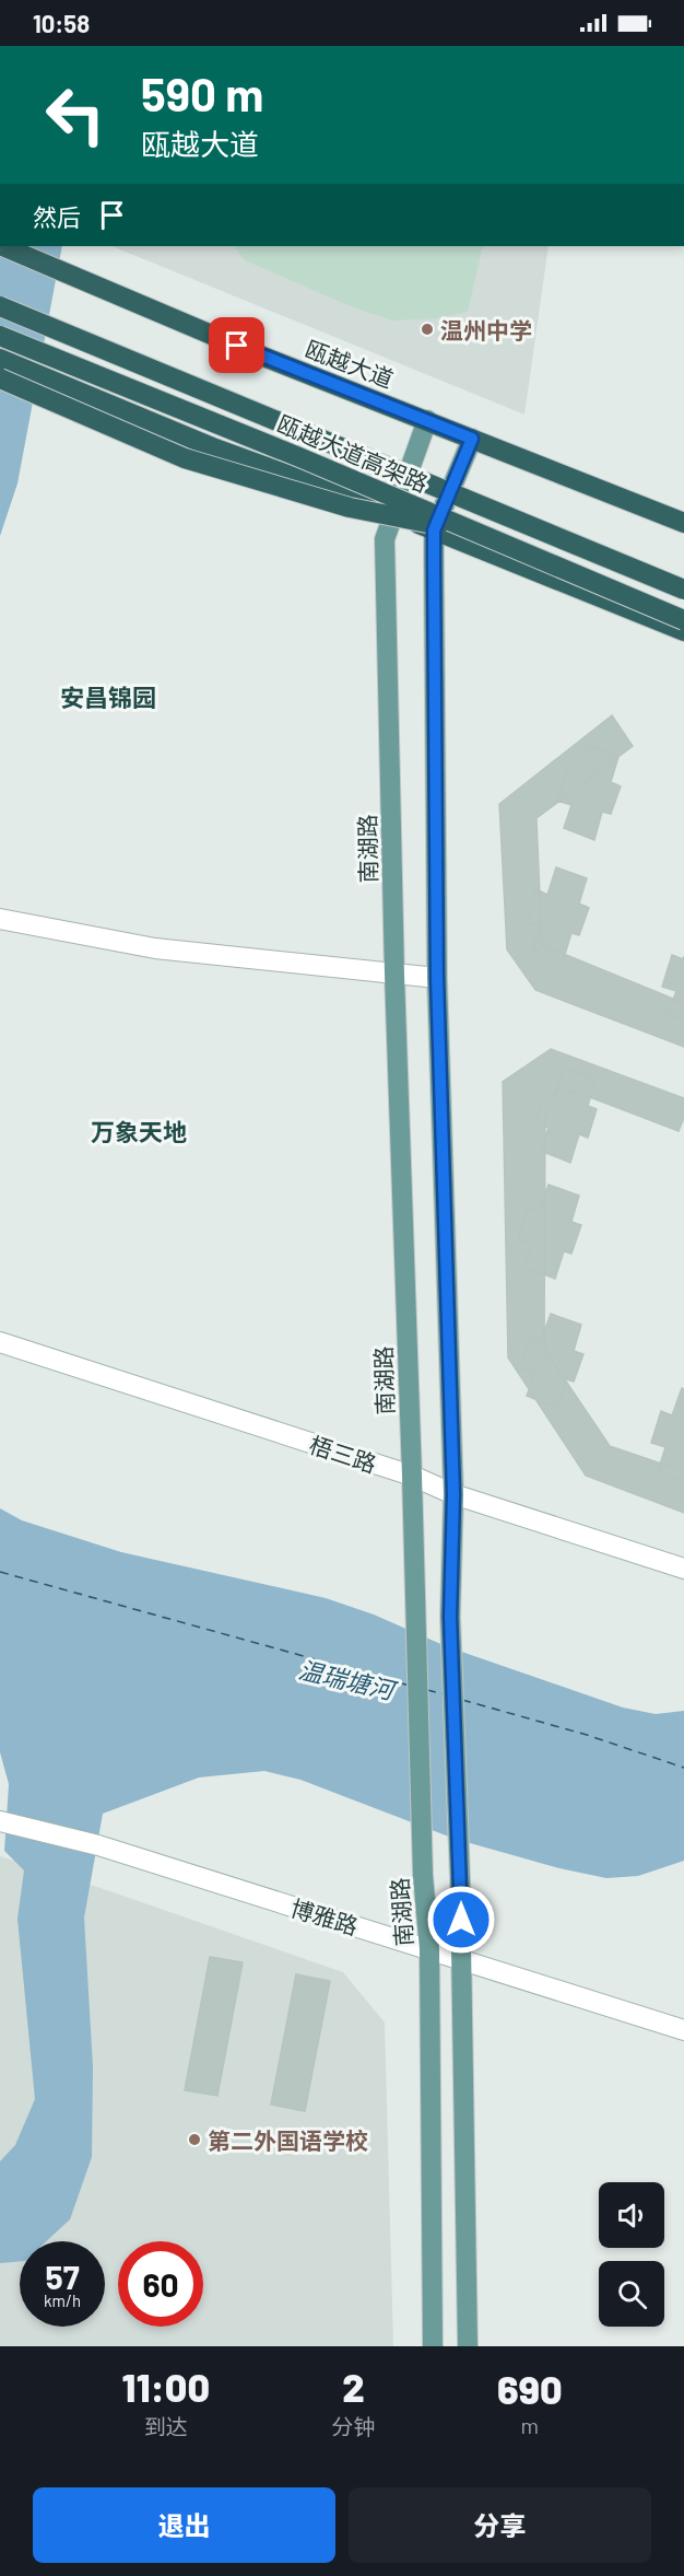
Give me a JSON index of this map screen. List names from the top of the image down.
{
  "streets": {
    "highway": ["瓯越大道", "瓯越大道高架路"],
    "main road": ["南湖路"],
    "street": ["梧三路", "博雅路"]
  },
  "crossings": [
    ["瓯越大道", "南湖路"],
    ["南湖路", "梧三路"],
    ["南湖路", "博雅路"]
  ],
  "districts": ["安昌锦园", "万象天地"],
  "water": ["温瑞塘河"],
  "places": ["温州中学", "第二外国语学校"],
  "page": {
    "status": "10:58",
    "turn": ["590 m", "瓯越大道"],
    "then": "然后",
    "speed": "57 km/h",
    "limit": "60",
    "eta": [
      "11:00",
      "到达",
      "2",
      "分钟",
      "690",
      "m"
    ],
    "buttons": ["退出", "分享"]
  }
}
